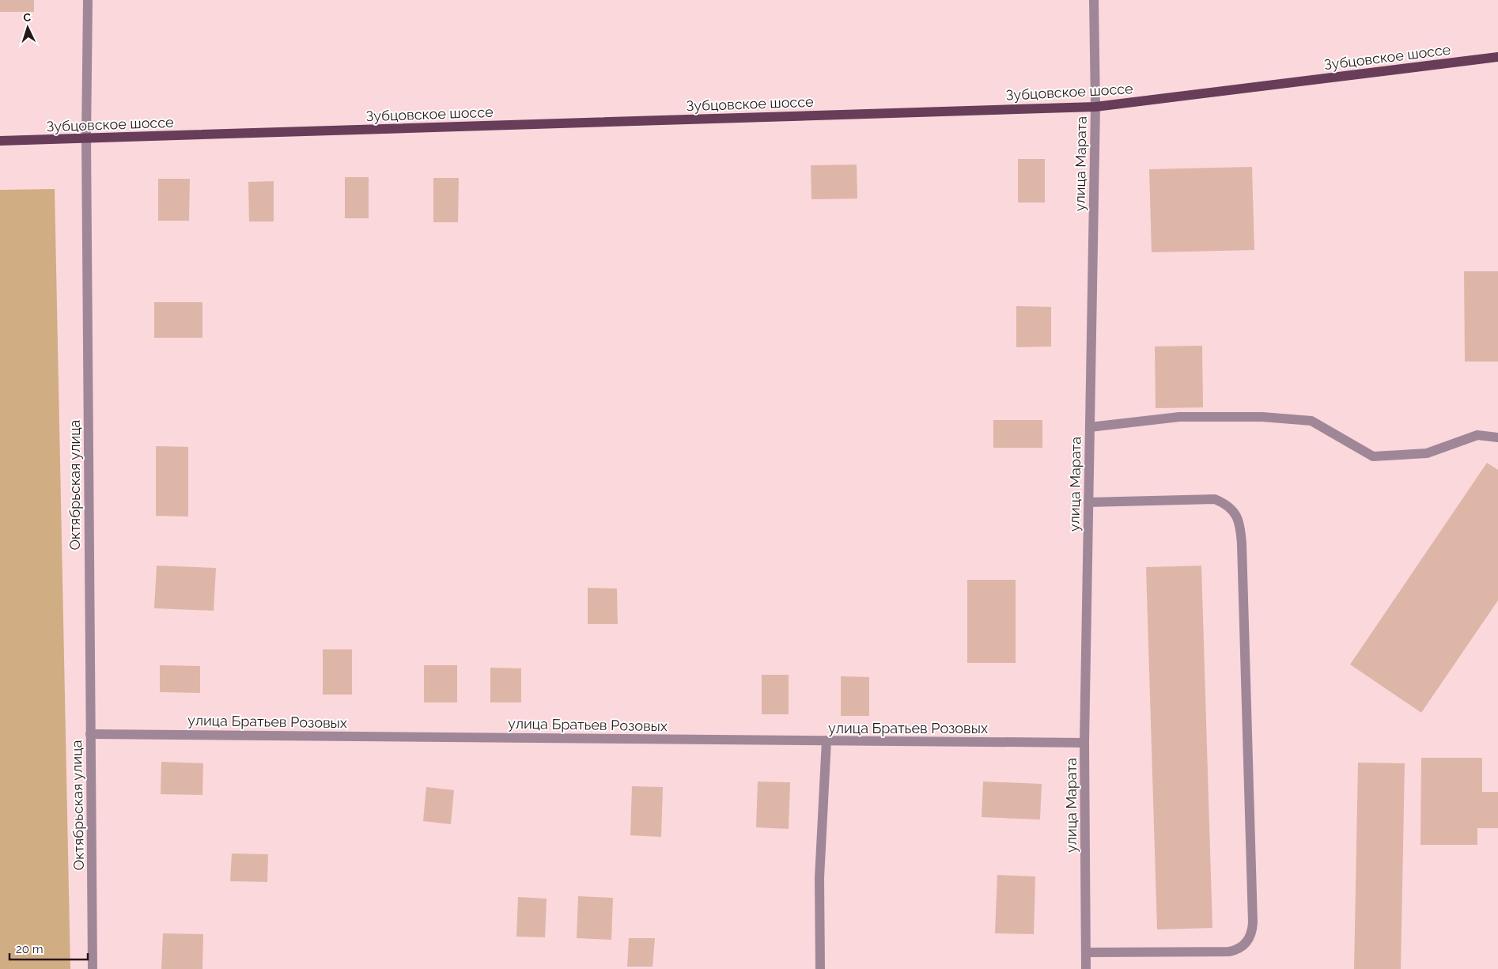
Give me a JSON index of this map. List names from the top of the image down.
{
  "streets": {
    "main road": ["Зубцовское шоссе"],
    "street": ["улица Марата", "Октябрьская улица", "улица Братьев Розовых"]
  },
  "crossings": [
    ["Зубцовское шоссе", "улица Марата"],
    ["Зубцовское шоссе", "Октябрьская улица"],
    ["улица Марата", "улица Братьев Розовых"],
    ["Октябрьская улица", "улица Братьев Розовых"]
  ],
  "scale_bar": "20 m",
  "north": "top"
}
